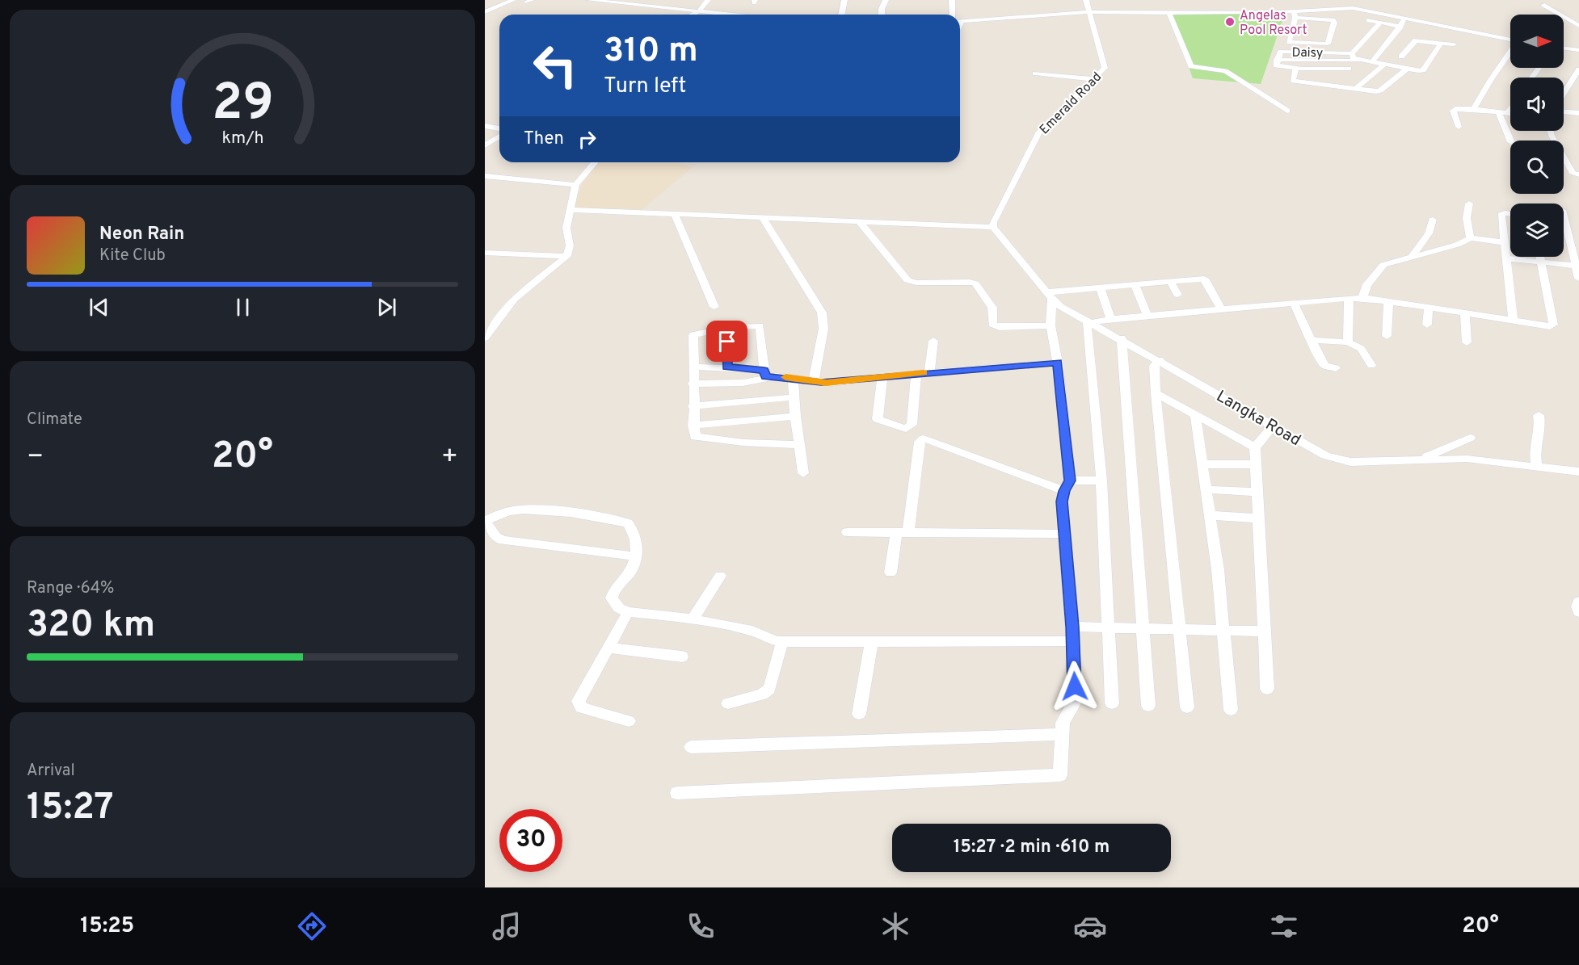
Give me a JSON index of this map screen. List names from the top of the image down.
{
  "streets": {
    "street": ["Daisy", "Emerald Road", "Langka Road"]
  },
  "crossings": [
    ["Emerald Road", "Langka Road"]
  ],
  "places": ["Angelas Pool Resort"],
  "north": "right",
  "page": {
    "turn": ["310 m", "Turn left"],
    "then": "Then",
    "song": ["Neon Rain", "Kite Club"],
    "tile": [
      "Climate",
      ["Range · 64%", "320 km"],
      ["Arrival", "15:27"]
    ],
    "heat": ["−", "20°", "+"],
    "limit": "30",
    "trip": "15:27 · 2 min · 610 m",
    "tabs": ["15:25", "20°"],
    "gauge": ["29", "km/h"]
  }
}
